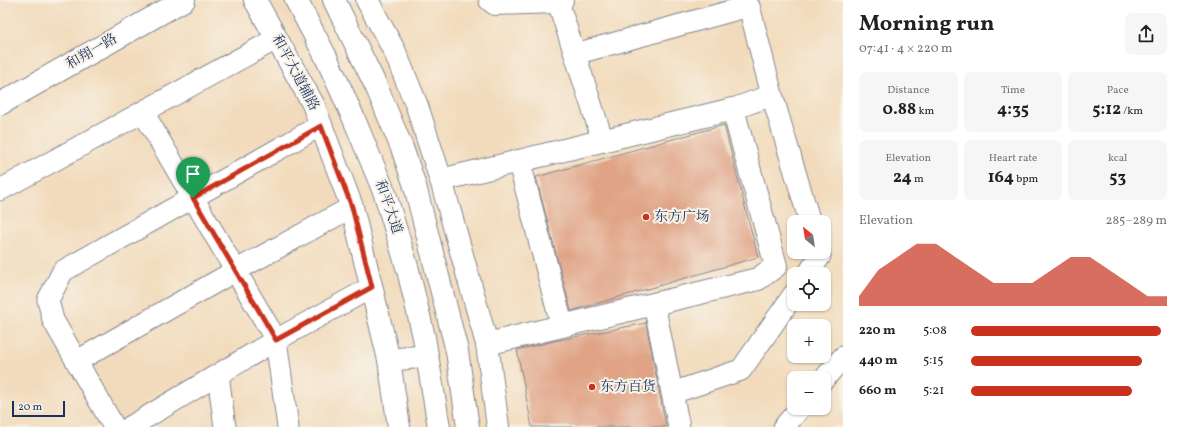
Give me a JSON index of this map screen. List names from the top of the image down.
{
  "streets": {
    "main road": ["和翔一路", "和平大道辅路", "和平大道"]
  },
  "places": ["东方广场", "东方百货"],
  "scale_bar": "20 m",
  "north": "top left",
  "page": {
    "heading": ["Morning run", "07:41 · 4 × 220 m"],
    "stats": [
      ["Distance", "0.88 km"],
      ["Time", "4:35"],
      ["Pace", "5:12 /km"],
      ["Elevation", "24 m"],
      ["Heart rate", "164 bpm"],
      ["kcal", "53"]
    ],
    "chart": ["Elevation", "285–289 m"],
    "map_buttons": ["+", "−"],
    "list": [
      {
        "name": "220 m",
        "note": "5:08"
      },
      {
        "name": "440 m",
        "note": "5:15"
      },
      {
        "name": "660 m",
        "note": "5:21"
      }
    ],
    "scale": "20 m"
  }
}
